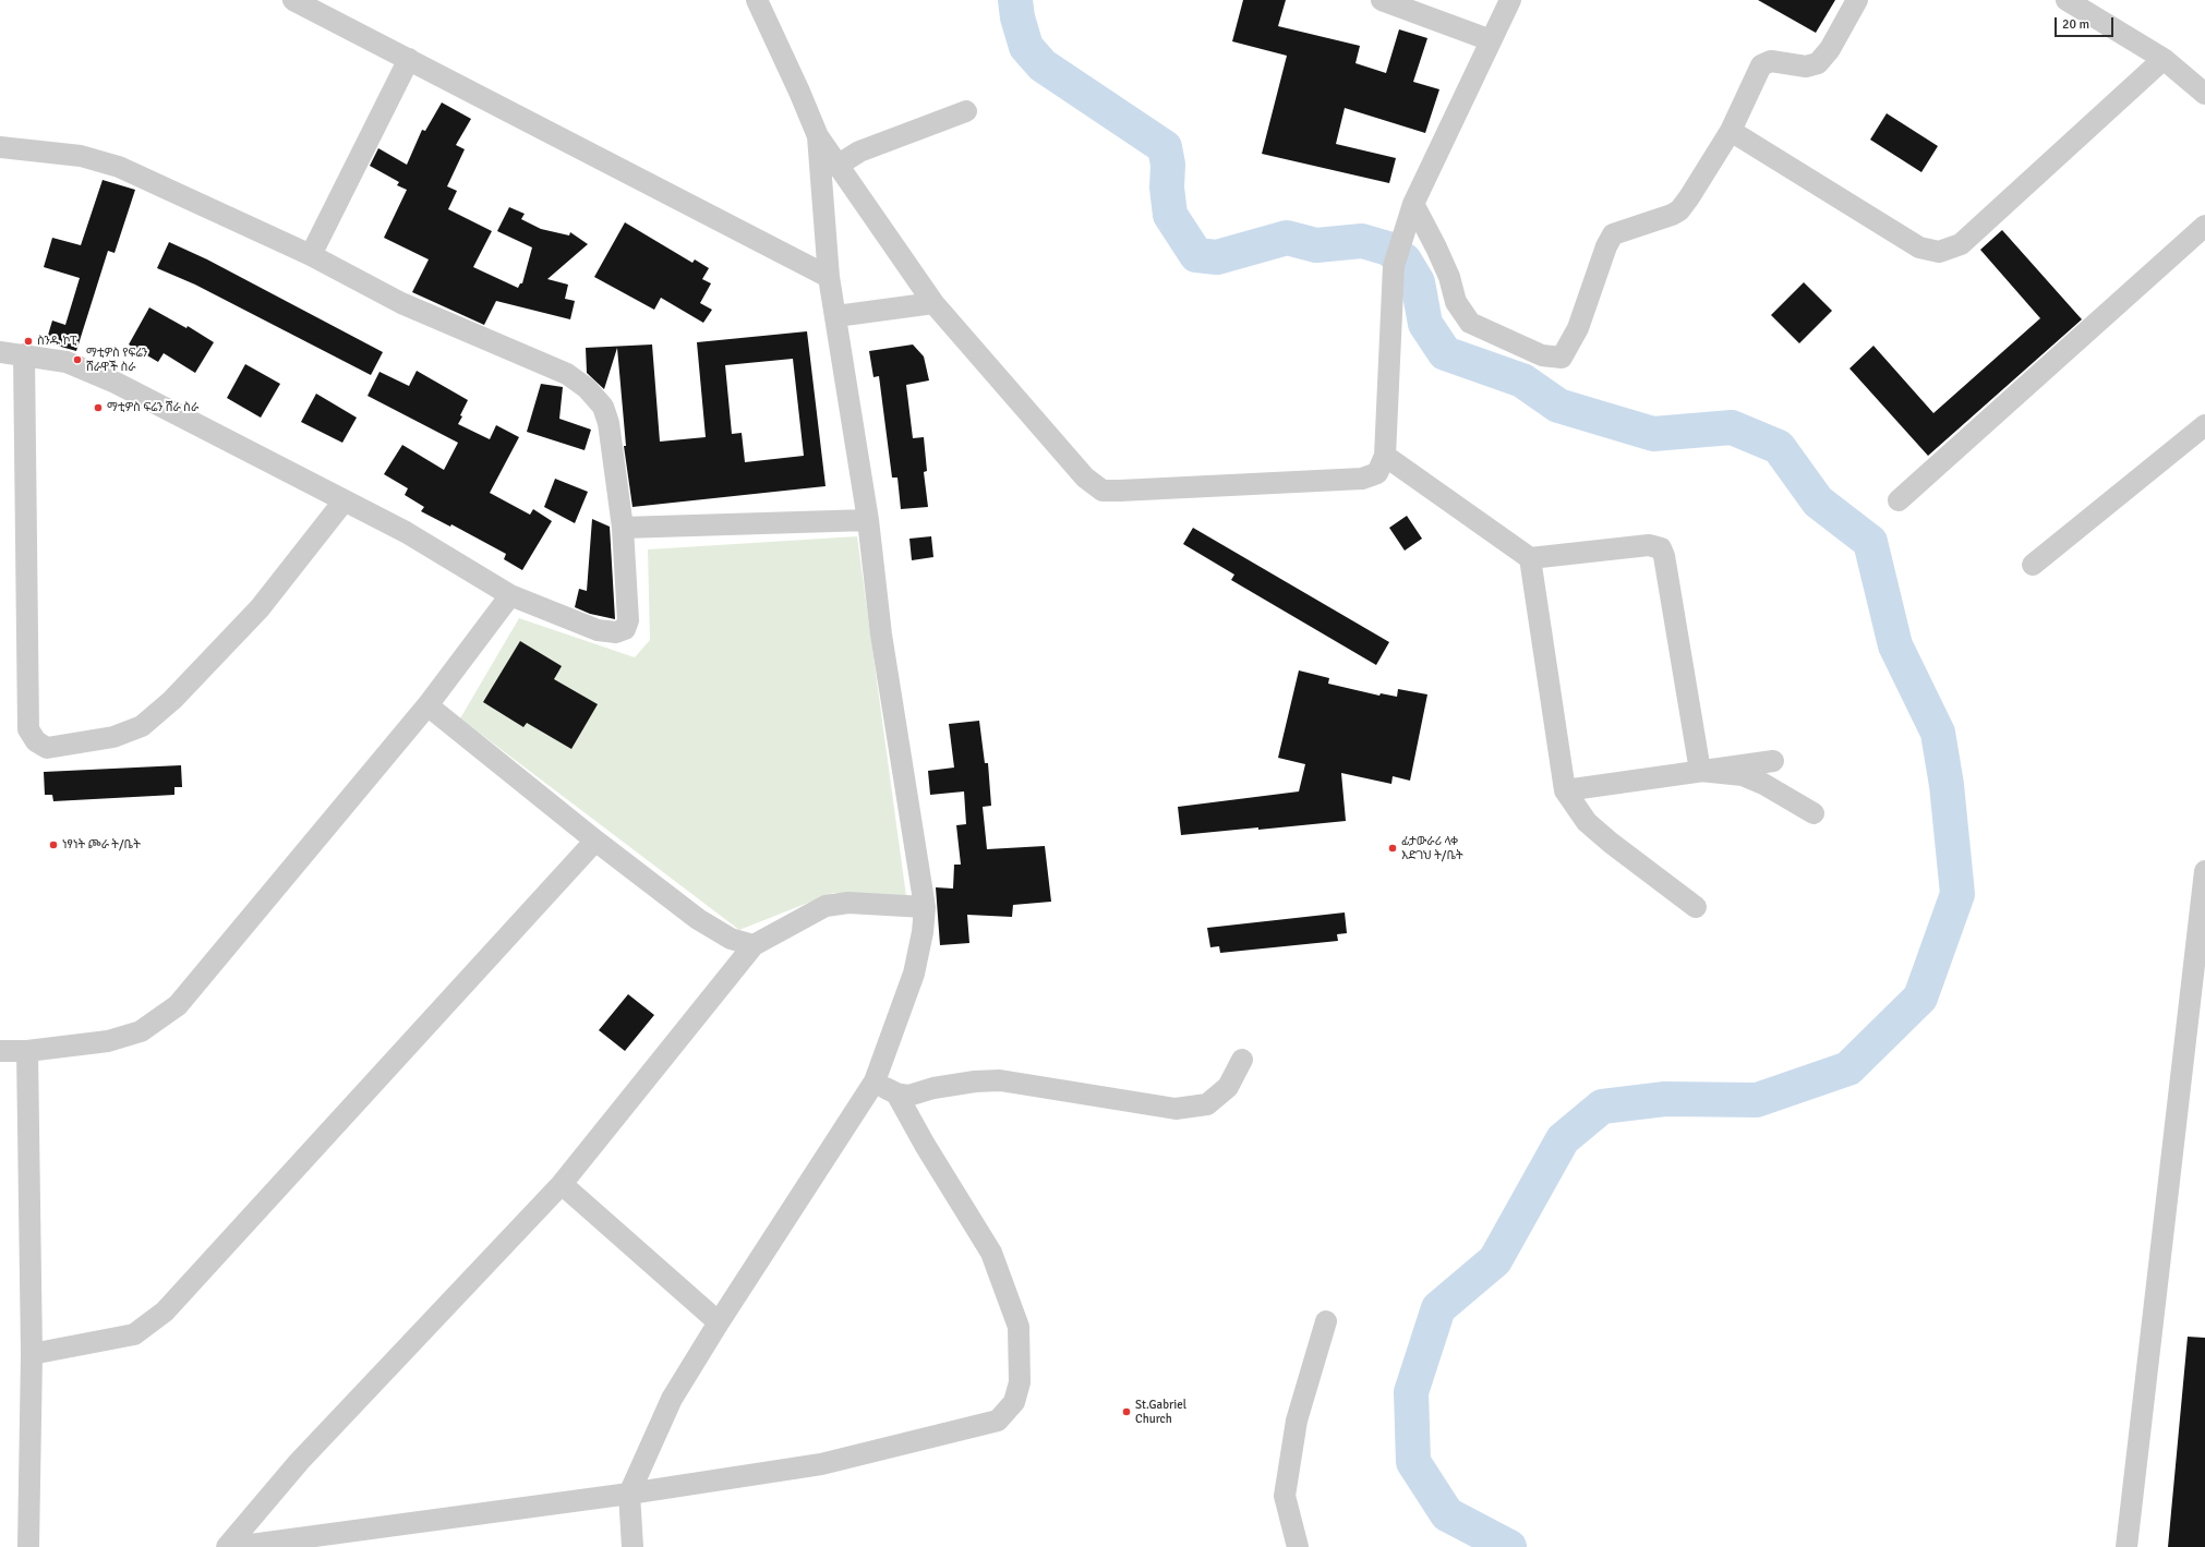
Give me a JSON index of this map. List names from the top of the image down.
{
  "places": [
    "ስንዱ ኮፒ",
    "ማቲዎስ የፍሬን ሸራዋች ስራ",
    "ማቲዎስ ፍሬን ሸራ ስራ",
    "ነፃነት ጮራ ት/ቤት",
    "ፊታውራሪ ላቀ እድገህ ት/ቤት",
    "St.Gabriel Church"
  ],
  "scale_bar": "20 m"
}
